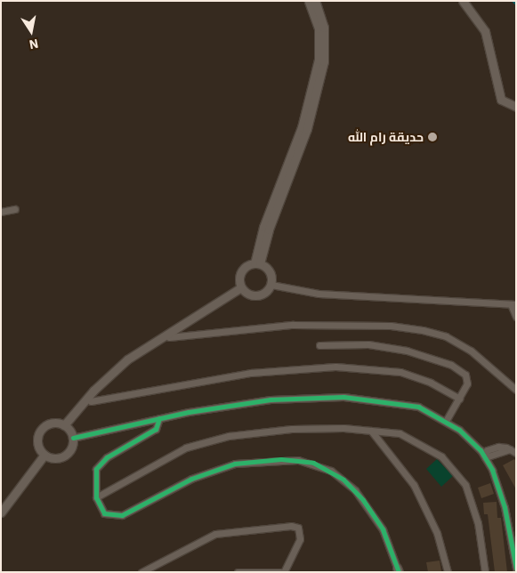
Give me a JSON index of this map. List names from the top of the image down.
{
  "places": ["حديقة رام الله"],
  "north": "bottom"
}
